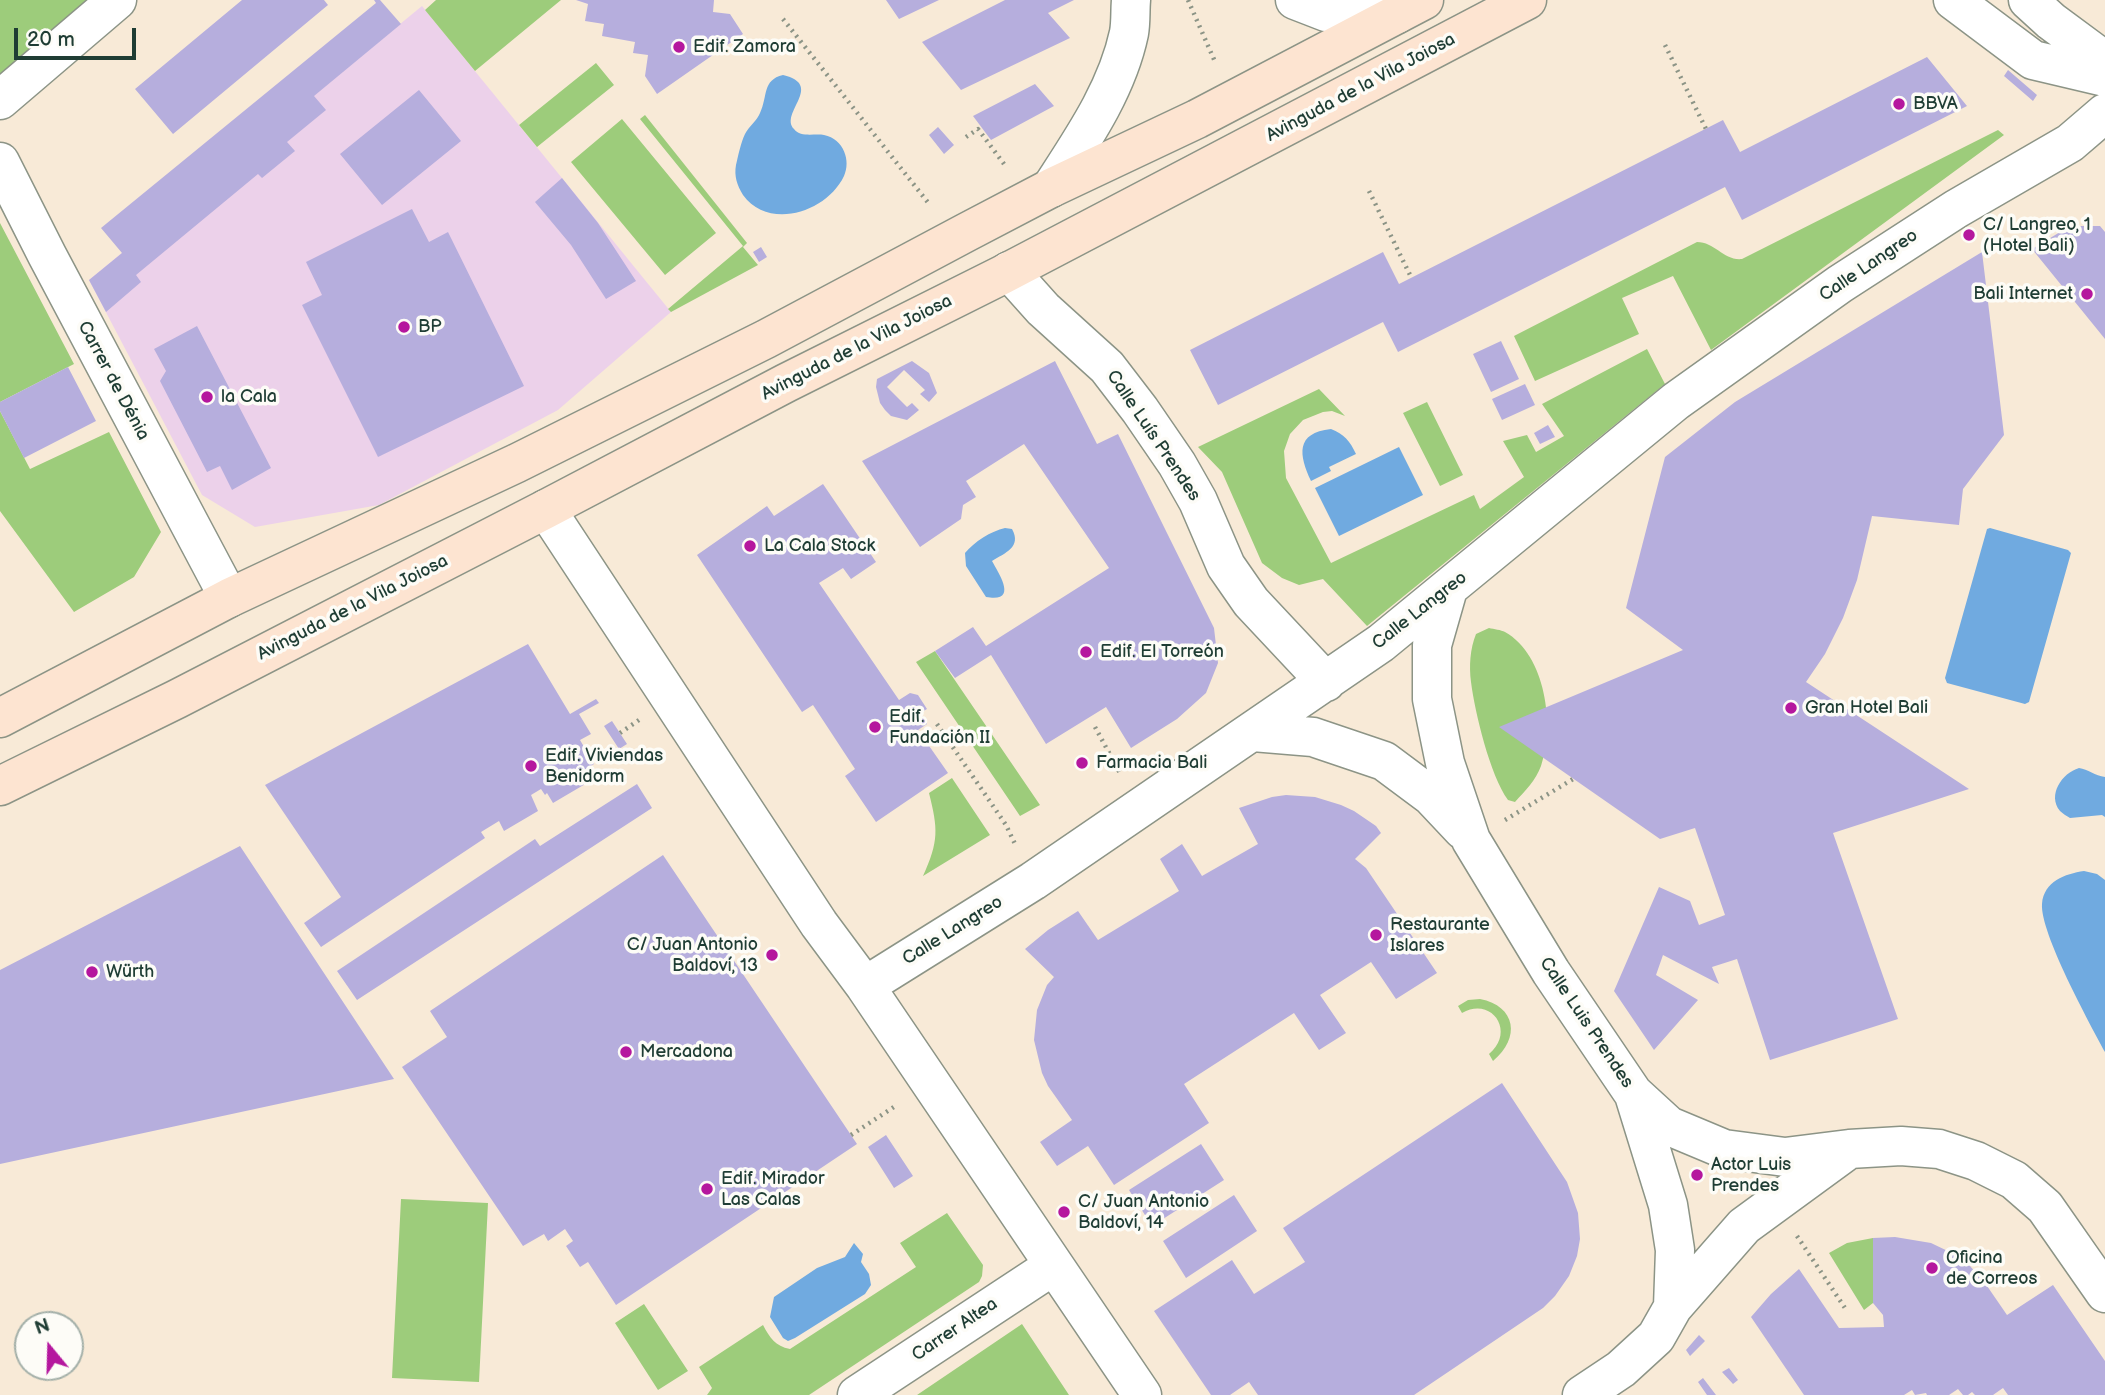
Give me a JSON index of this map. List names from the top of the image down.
{
  "streets": {
    "main road": ["Avinguda de la Vila Joiosa"],
    "street": [
      "Calle Langreo",
      "Carrer de Dénia",
      "Calle Luís Prendes",
      "Calle Luis Prendes",
      "Carrer Altea"
    ]
  },
  "crossings": [
    ["Avinguda de la Vila Joiosa", "Calle Luís Prendes"],
    ["Calle Langreo", "Calle Luís Prendes"]
  ],
  "places": [
    "Edif. Zamora",
    "BBVA",
    "C/ Langreo, 1 (Hotel Bali)",
    "Bali Internet",
    "BP",
    "la Cala",
    "La Cala Stock",
    "Edif. El Torreón",
    "Gran Hotel Bali",
    "Edif. Fundación II",
    "Farmacia Bali",
    "Edif. Viviendas Benidorm",
    "Restaurante Islares",
    "C/ Juan Antonio Baldoví, 13",
    "Würth",
    "Mercadona",
    "Actor Luis Prendes",
    "Edif. Mirador Las Calas",
    "C/ Juan Antonio Baldoví, 14",
    "Oficina de Correos"
  ],
  "scale_bar": "20 m",
  "north": "top"
}
